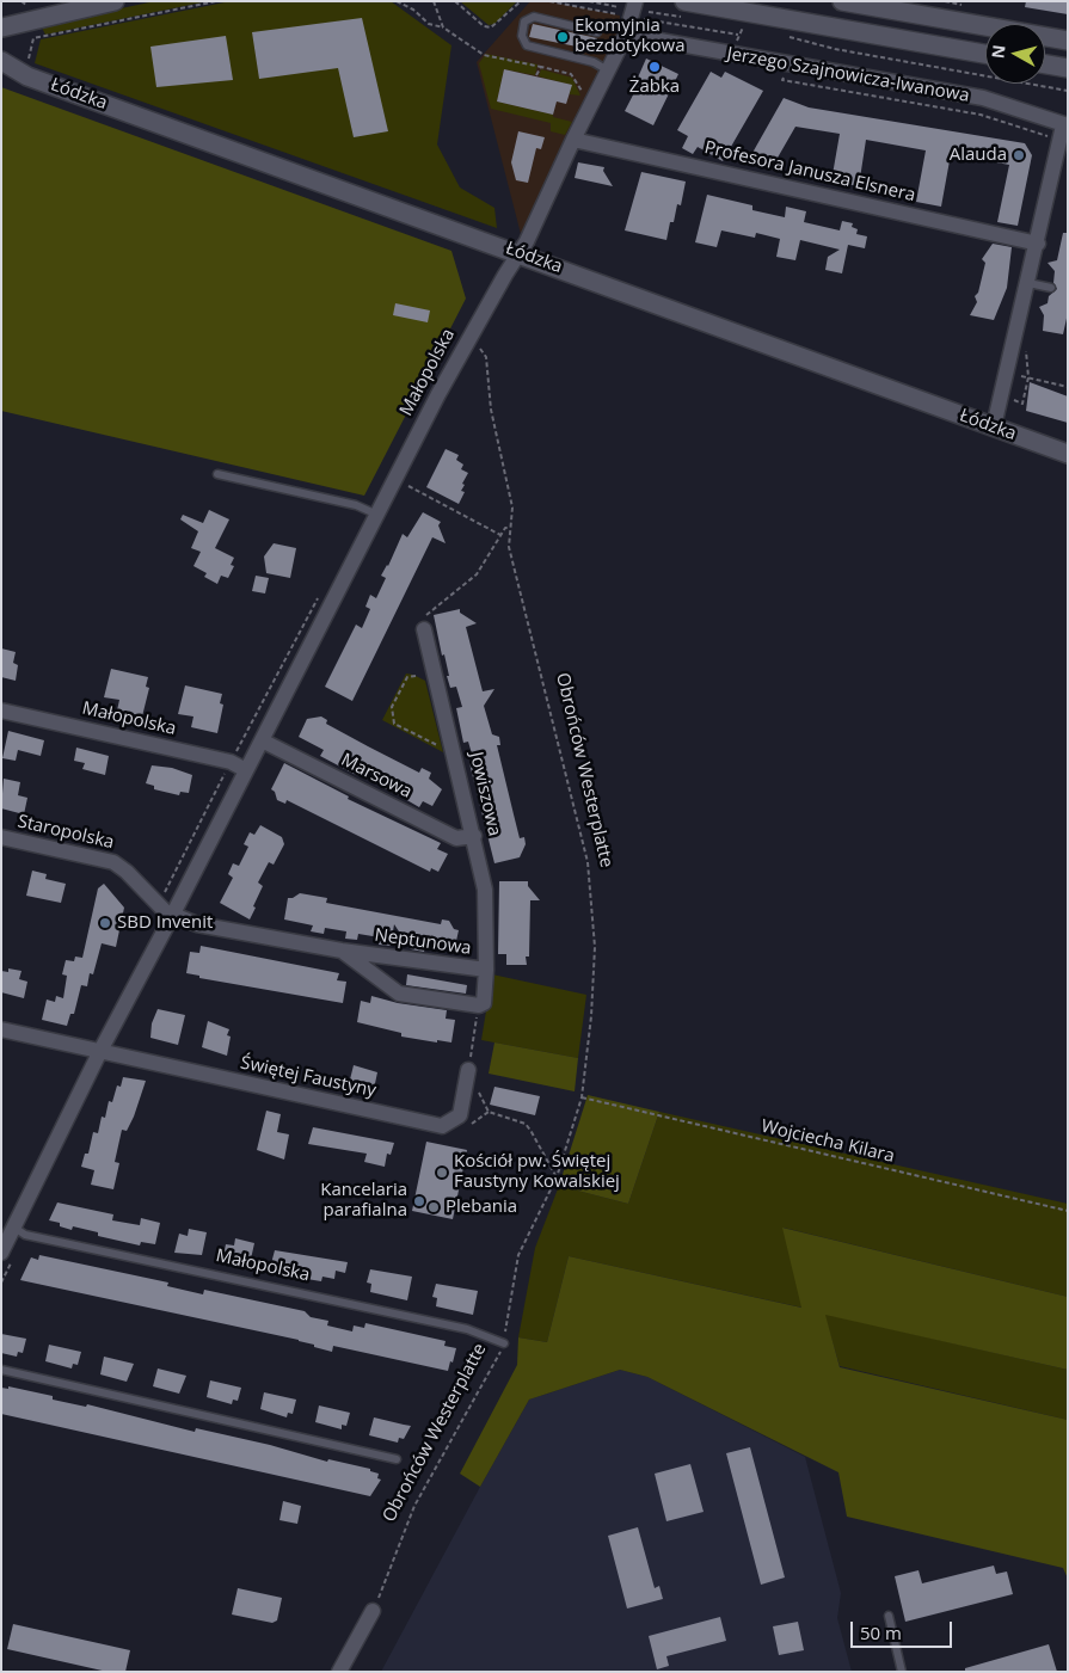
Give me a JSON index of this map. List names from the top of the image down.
{
  "streets": {
    "street": [
      "Jerzego Szajnowicza-Iwanowa",
      "Łódzka",
      "Profesora Janusza Elsnera",
      "Małopolska",
      "Marsowa",
      "Jowiszowa",
      "Staropolska",
      "Neptunowa",
      "Świętej Faustyny"
    ],
    "path": ["Obrońców Westerplatte", "Wojciecha Kilara"]
  },
  "crossings": [
    ["Jerzego Szajnowicza-Iwanowa", "Małopolska"],
    ["Łódzka", "Małopolska"],
    ["Profesora Janusza Elsnera", "Małopolska"],
    ["Małopolska", "Obrońców Westerplatte"],
    ["Małopolska", "Marsowa"],
    ["Małopolska", "Staropolska"],
    ["Małopolska", "Neptunowa"],
    ["Małopolska", "Świętej Faustyny"],
    ["Obrońców Westerplatte", "Wojciecha Kilara"],
    ["Marsowa", "Jowiszowa"],
    ["Jowiszowa", "Neptunowa"],
    ["Staropolska", "Neptunowa"]
  ],
  "places": [
    "Ekomyjnia bezdotykowa",
    "Żabka",
    "Alauda",
    "SBD Invenit",
    "Kościół pw. Świętej Faustyny Kowalskiej",
    "Kancelaria parafialna",
    "Plebania"
  ],
  "scale_bar": "50 m",
  "north": "left"
}
